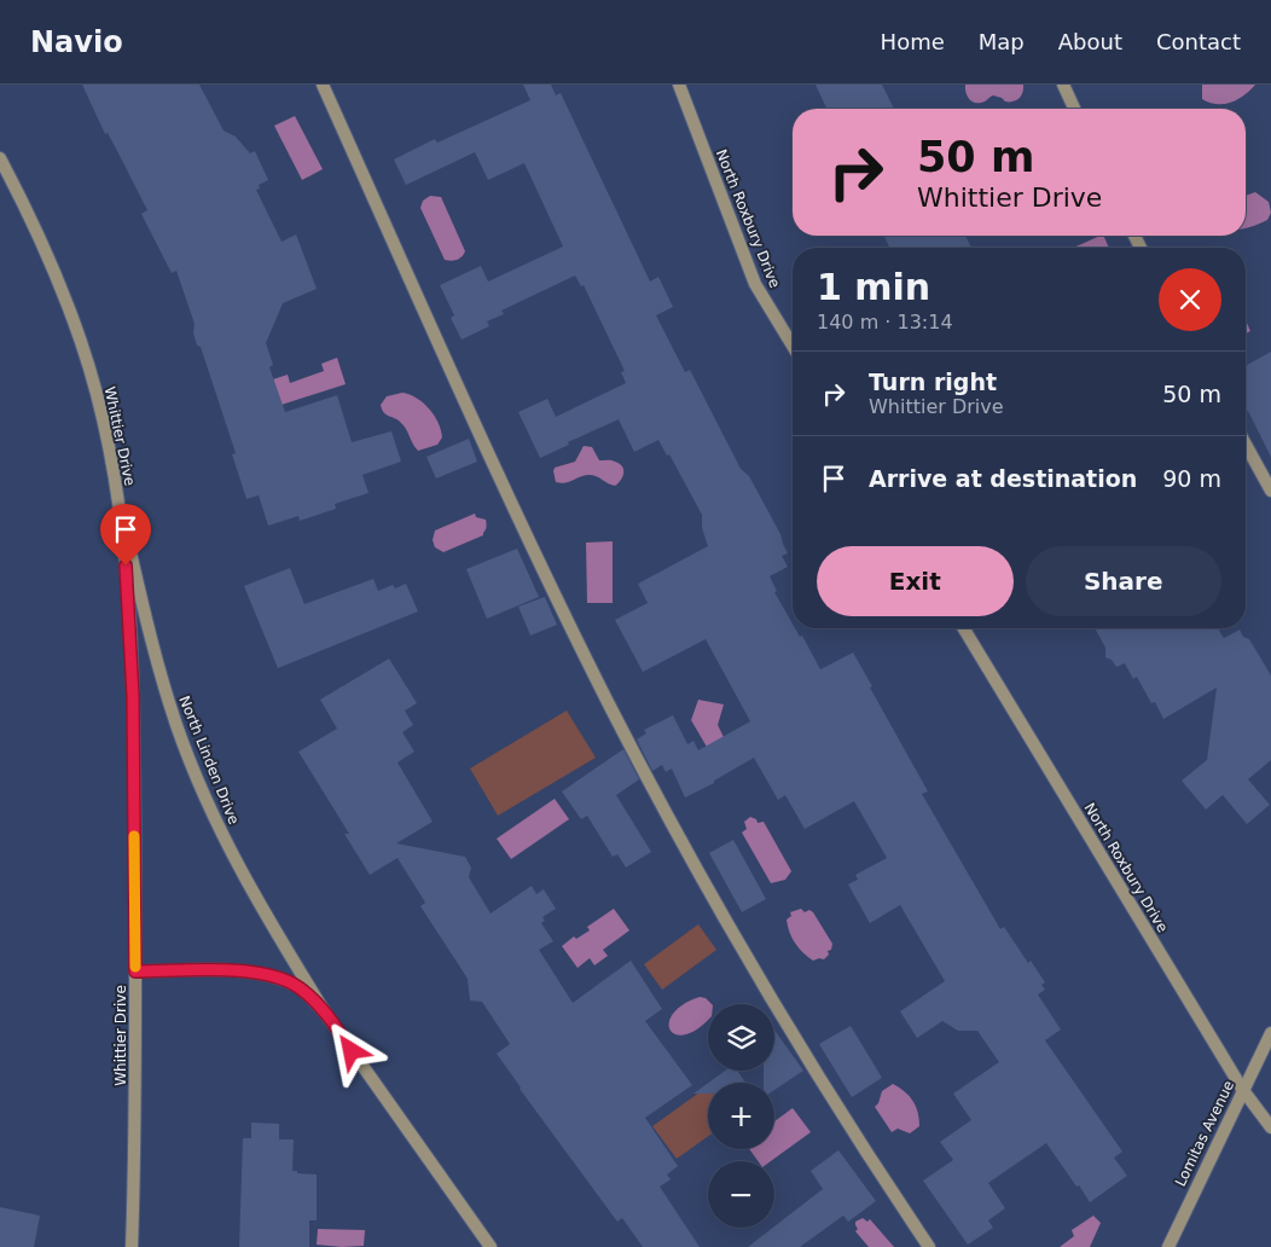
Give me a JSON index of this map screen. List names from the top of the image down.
{
  "streets": {
    "street": [
      "North Roxbury Drive",
      "Whittier Drive",
      "North Linden Drive",
      "Lomitas Avenue"
    ]
  },
  "crossings": [
    ["North Roxbury Drive", "Lomitas Avenue"],
    ["Whittier Drive", "North Linden Drive"]
  ],
  "page": {
    "header": "Navio",
    "nav": [
      "Home",
      "Map",
      "About",
      "Contact"
    ],
    "turn": ["50 m", "Whittier Drive"],
    "heading": ["1 min", "140 m · 13:14"],
    "list": [
      {
        "name": "Turn right",
        "note": "Whittier Drive",
        "value": "50 m"
      },
      {
        "name": "Arrive at destination",
        "value": "90 m"
      }
    ],
    "buttons": ["Exit", "Share"],
    "map_buttons": ["+", "−"]
  }
}
